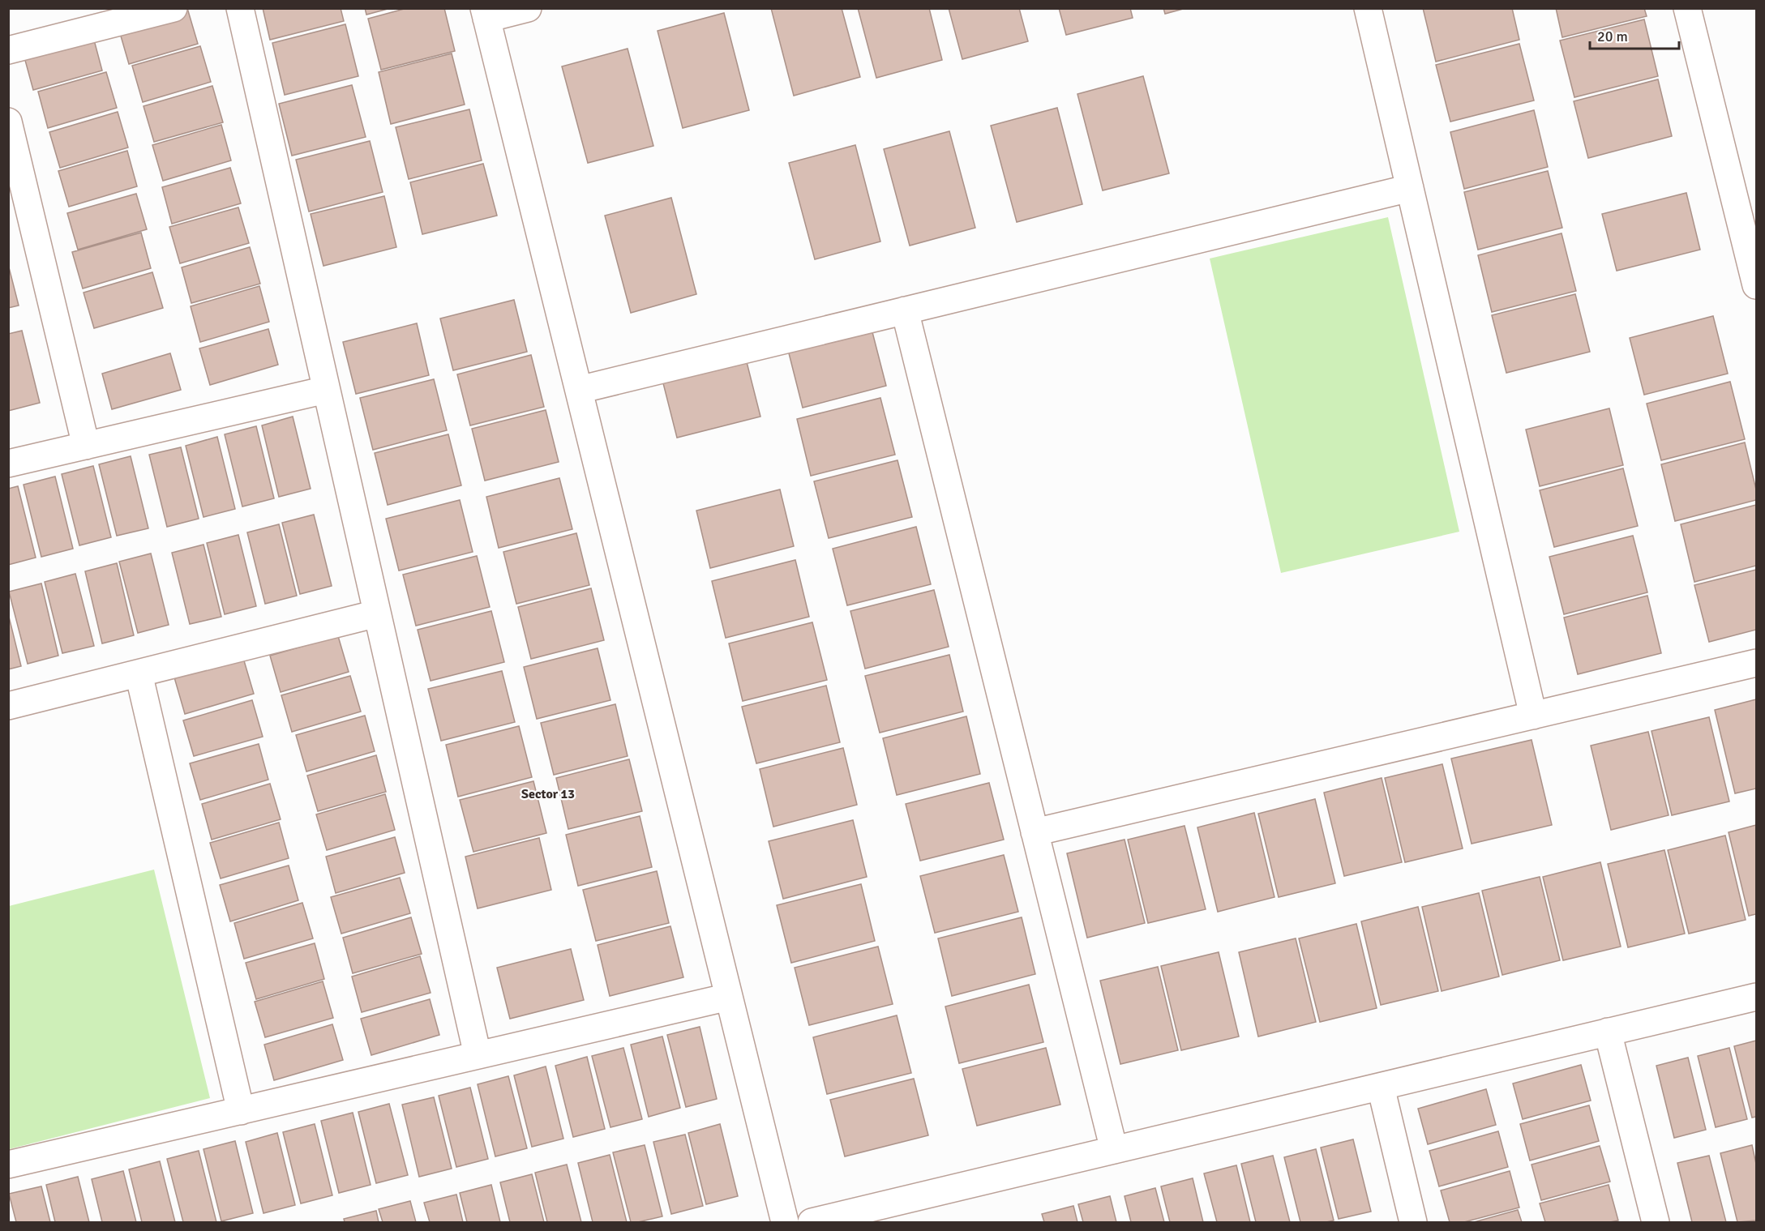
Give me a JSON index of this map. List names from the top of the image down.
{
  "districts": ["Sector 13"],
  "scale_bar": "20 m"
}
